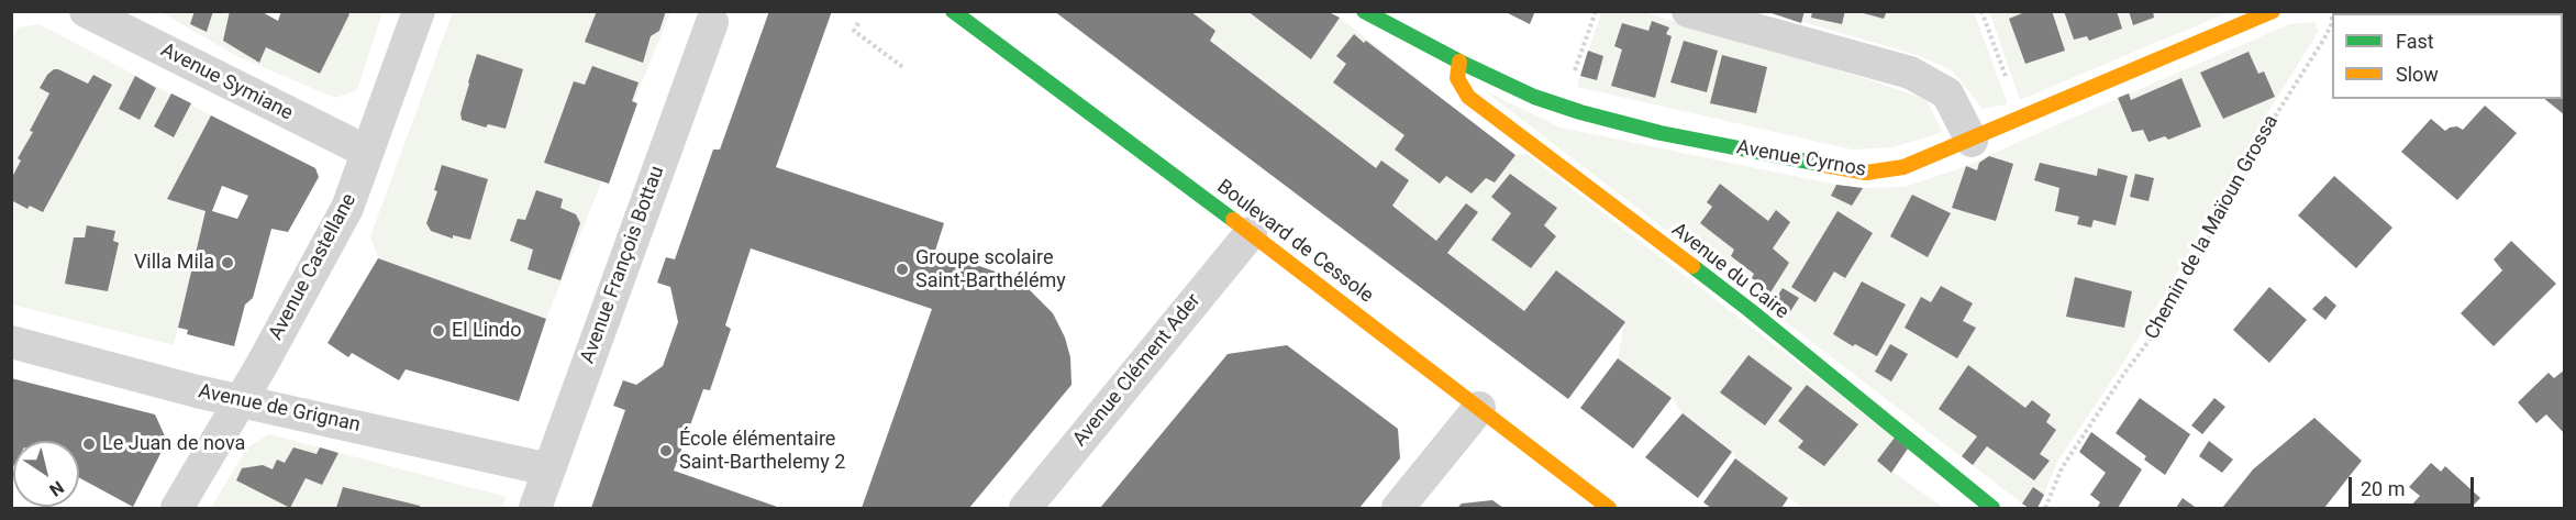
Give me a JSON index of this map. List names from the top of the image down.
{
  "streets": {
    "street": [
      "Avenue Symiane",
      "Avenue Cyrnos",
      "Boulevard de Cessole",
      "Avenue François Bottau",
      "Avenue Castellane",
      "Avenue du Caire",
      "Avenue Clément Ader",
      "Avenue de Grignan"
    ],
    "path": ["Chemin de la Maïoun Grossa"]
  },
  "crossings": [
    ["Avenue Symiane", "Avenue Castellane"],
    ["Avenue Cyrnos", "Avenue du Caire"],
    ["Boulevard de Cessole", "Avenue Clément Ader"],
    ["Avenue François Bottau", "Avenue de Grignan"],
    ["Avenue Castellane", "Avenue de Grignan"]
  ],
  "places": [
    "Villa Mila",
    "Groupe scolaire Saint-Barthélémy",
    "El Lindo",
    "Le Juan de nova",
    "École élémentaire Saint-Barthelemy 2"
  ],
  "legend": ["Fast", "Slow"],
  "scale_bar": "20 m",
  "north": "bottom right"
}
